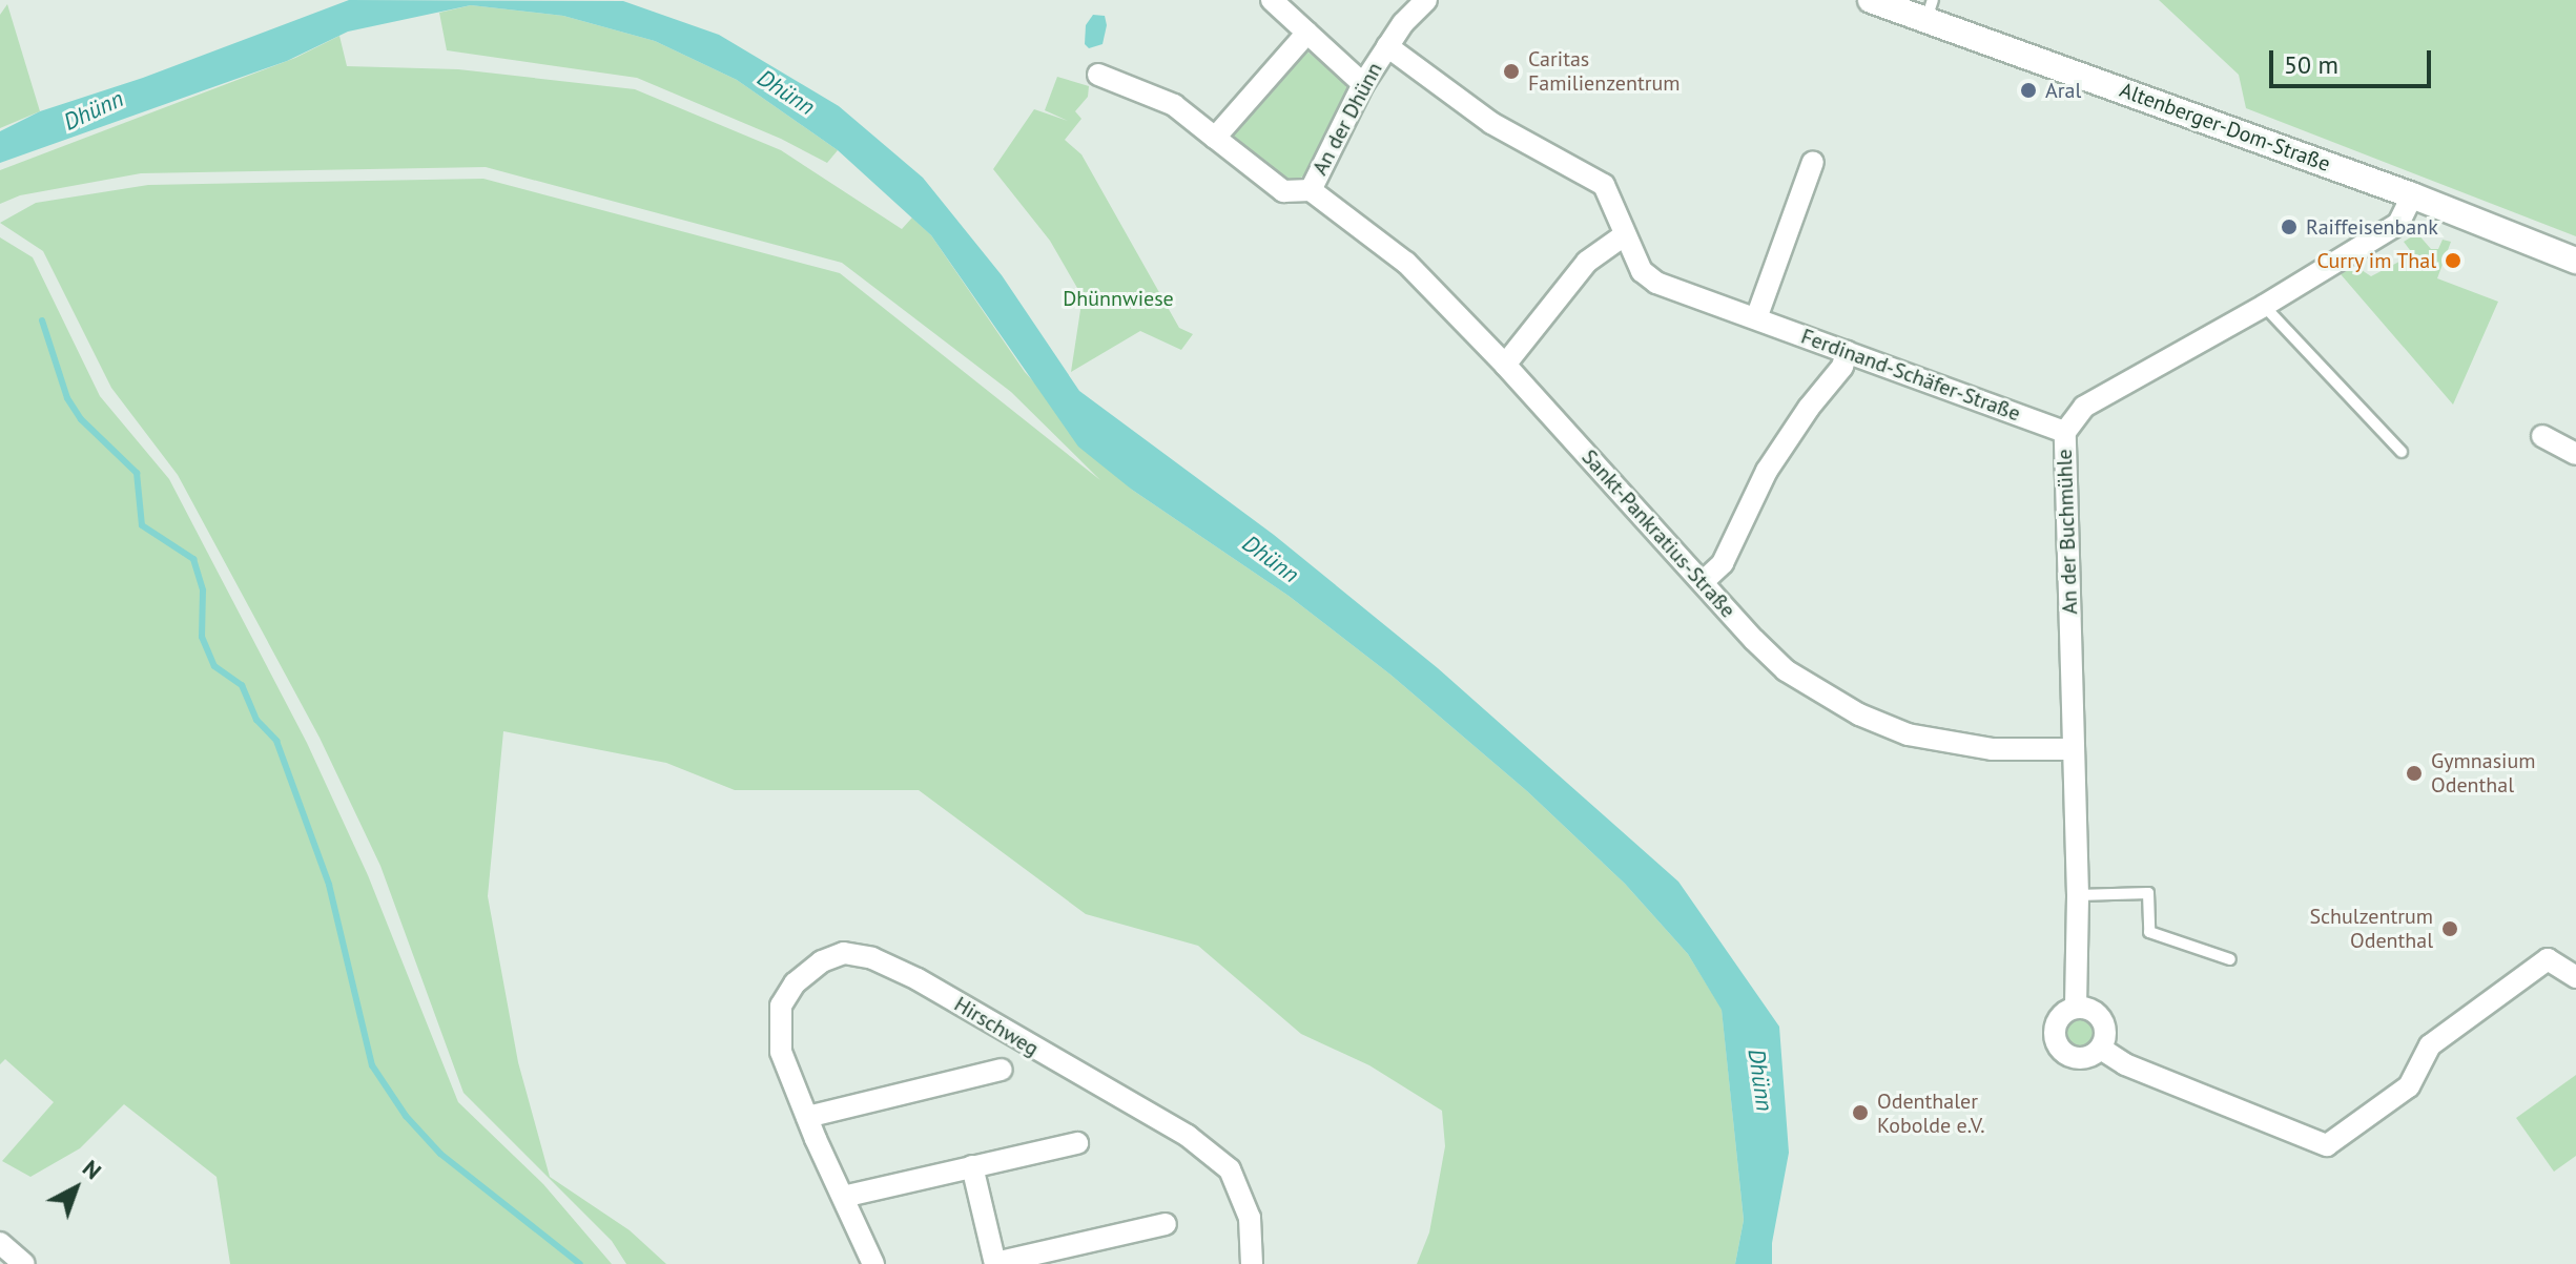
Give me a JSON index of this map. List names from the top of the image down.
{
  "streets": {
    "main road": ["Altenberger-Dom-Straße"],
    "street": [
      "An der Dhünn",
      "Ferdinand-Schäfer-Straße",
      "An der Buchmühle",
      "Sankt-Pankratius-Straße",
      "Hirschweg"
    ]
  },
  "crossings": [
    ["An der Dhünn", "Ferdinand-Schäfer-Straße"],
    ["An der Dhünn", "Sankt-Pankratius-Straße"],
    ["Altenberger-Dom-Straße", "An der Buchmühle"],
    ["Ferdinand-Schäfer-Straße", "An der Buchmühle"],
    ["An der Buchmühle", "Sankt-Pankratius-Straße"]
  ],
  "water": ["Dhünn"],
  "parks": ["Dhünnwiese"],
  "places": [
    "Caritas Familienzentrum",
    "Aral",
    "Raiffeisenbank",
    "Curry im Thal",
    "Gymnasium Odenthal",
    "Schulzentrum Odenthal",
    "Odenthaler Kobolde e.V."
  ],
  "scale_bar": "50 m",
  "north": "top right"
}
